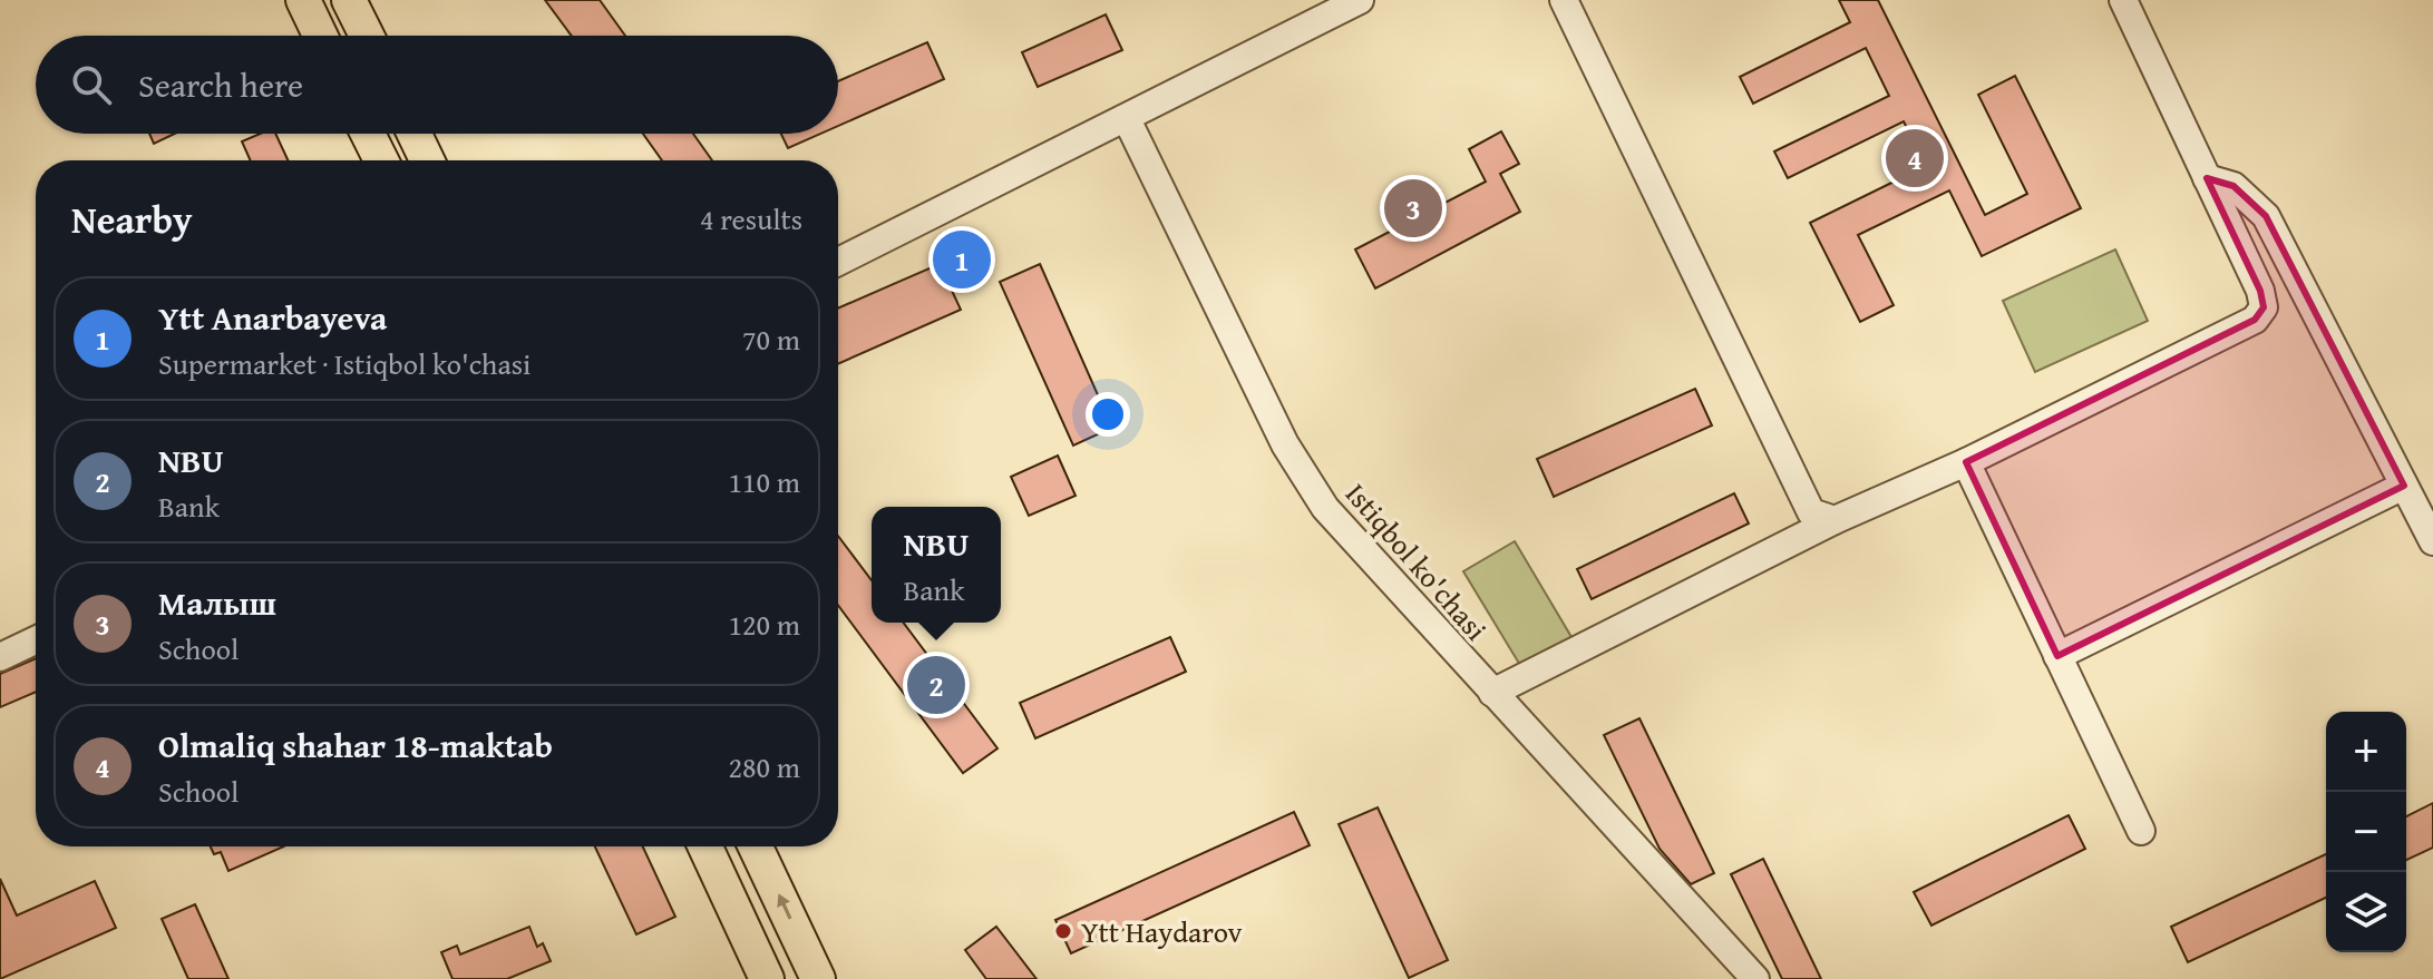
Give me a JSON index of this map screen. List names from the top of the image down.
{
  "streets": {
    "street": ["Istiqbol ko'chasi"]
  },
  "places": ["Ytt Haydarov"],
  "page": {
    "search": "Search here",
    "pins": [
      "4",
      "3",
      "1",
      "2"
    ],
    "heading": ["Nearby", "4 results"],
    "list": [
      {
        "mark": "1",
        "name": "Ytt Anarbayeva",
        "note": "Supermarket · Istiqbol ko'chasi",
        "value": "70 m"
      },
      {
        "mark": "2",
        "name": "NBU",
        "note": "Bank",
        "value": "110 m"
      },
      {
        "mark": "3",
        "name": "Малыш",
        "note": "School",
        "value": "120 m"
      },
      {
        "mark": "4",
        "name": "Olmaliq shahar 18-maktab",
        "note": "School",
        "value": "280 m"
      }
    ],
    "popup": ["NBU", "Bank"],
    "map_buttons": ["+", "−"]
  }
}
